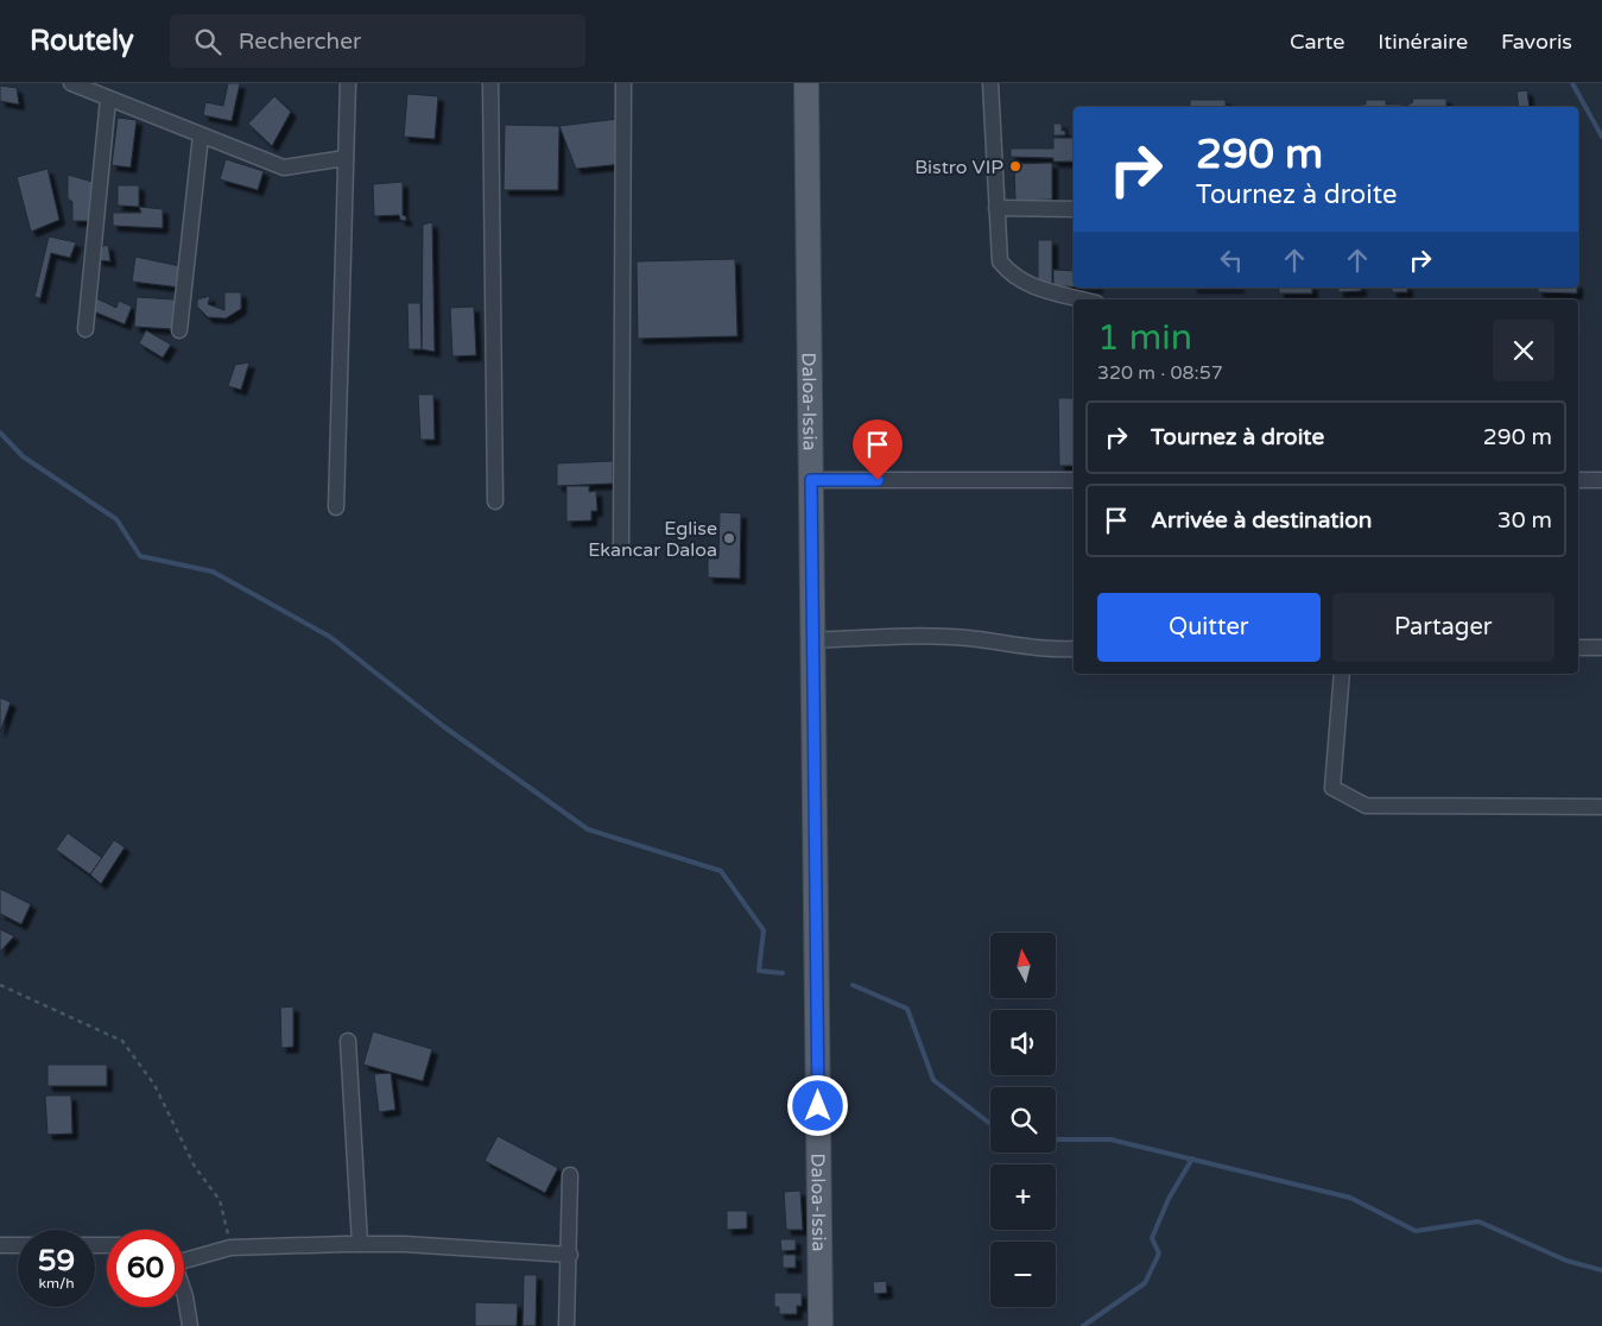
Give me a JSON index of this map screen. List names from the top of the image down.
{
  "streets": {
    "main road": ["Daloa-Issia"]
  },
  "places": ["Bistro VIP", "Eglise Ekancar Daloa"],
  "north": "top",
  "page": {
    "header": "Routely",
    "search": "Rechercher",
    "nav": ["Carte", "Itinéraire", "Favoris"],
    "turn": ["290 m", "Tournez à droite"],
    "heading": ["1 min", "320 m · 08:57"],
    "list": [
      {
        "name": "Tournez à droite",
        "value": "290 m"
      },
      {
        "name": "Arrivée à destination",
        "value": "30 m"
      }
    ],
    "buttons": ["Quitter", "Partager"],
    "map_buttons": ["+", "−"],
    "speed": "59 km/h",
    "limit": "60"
  }
}
